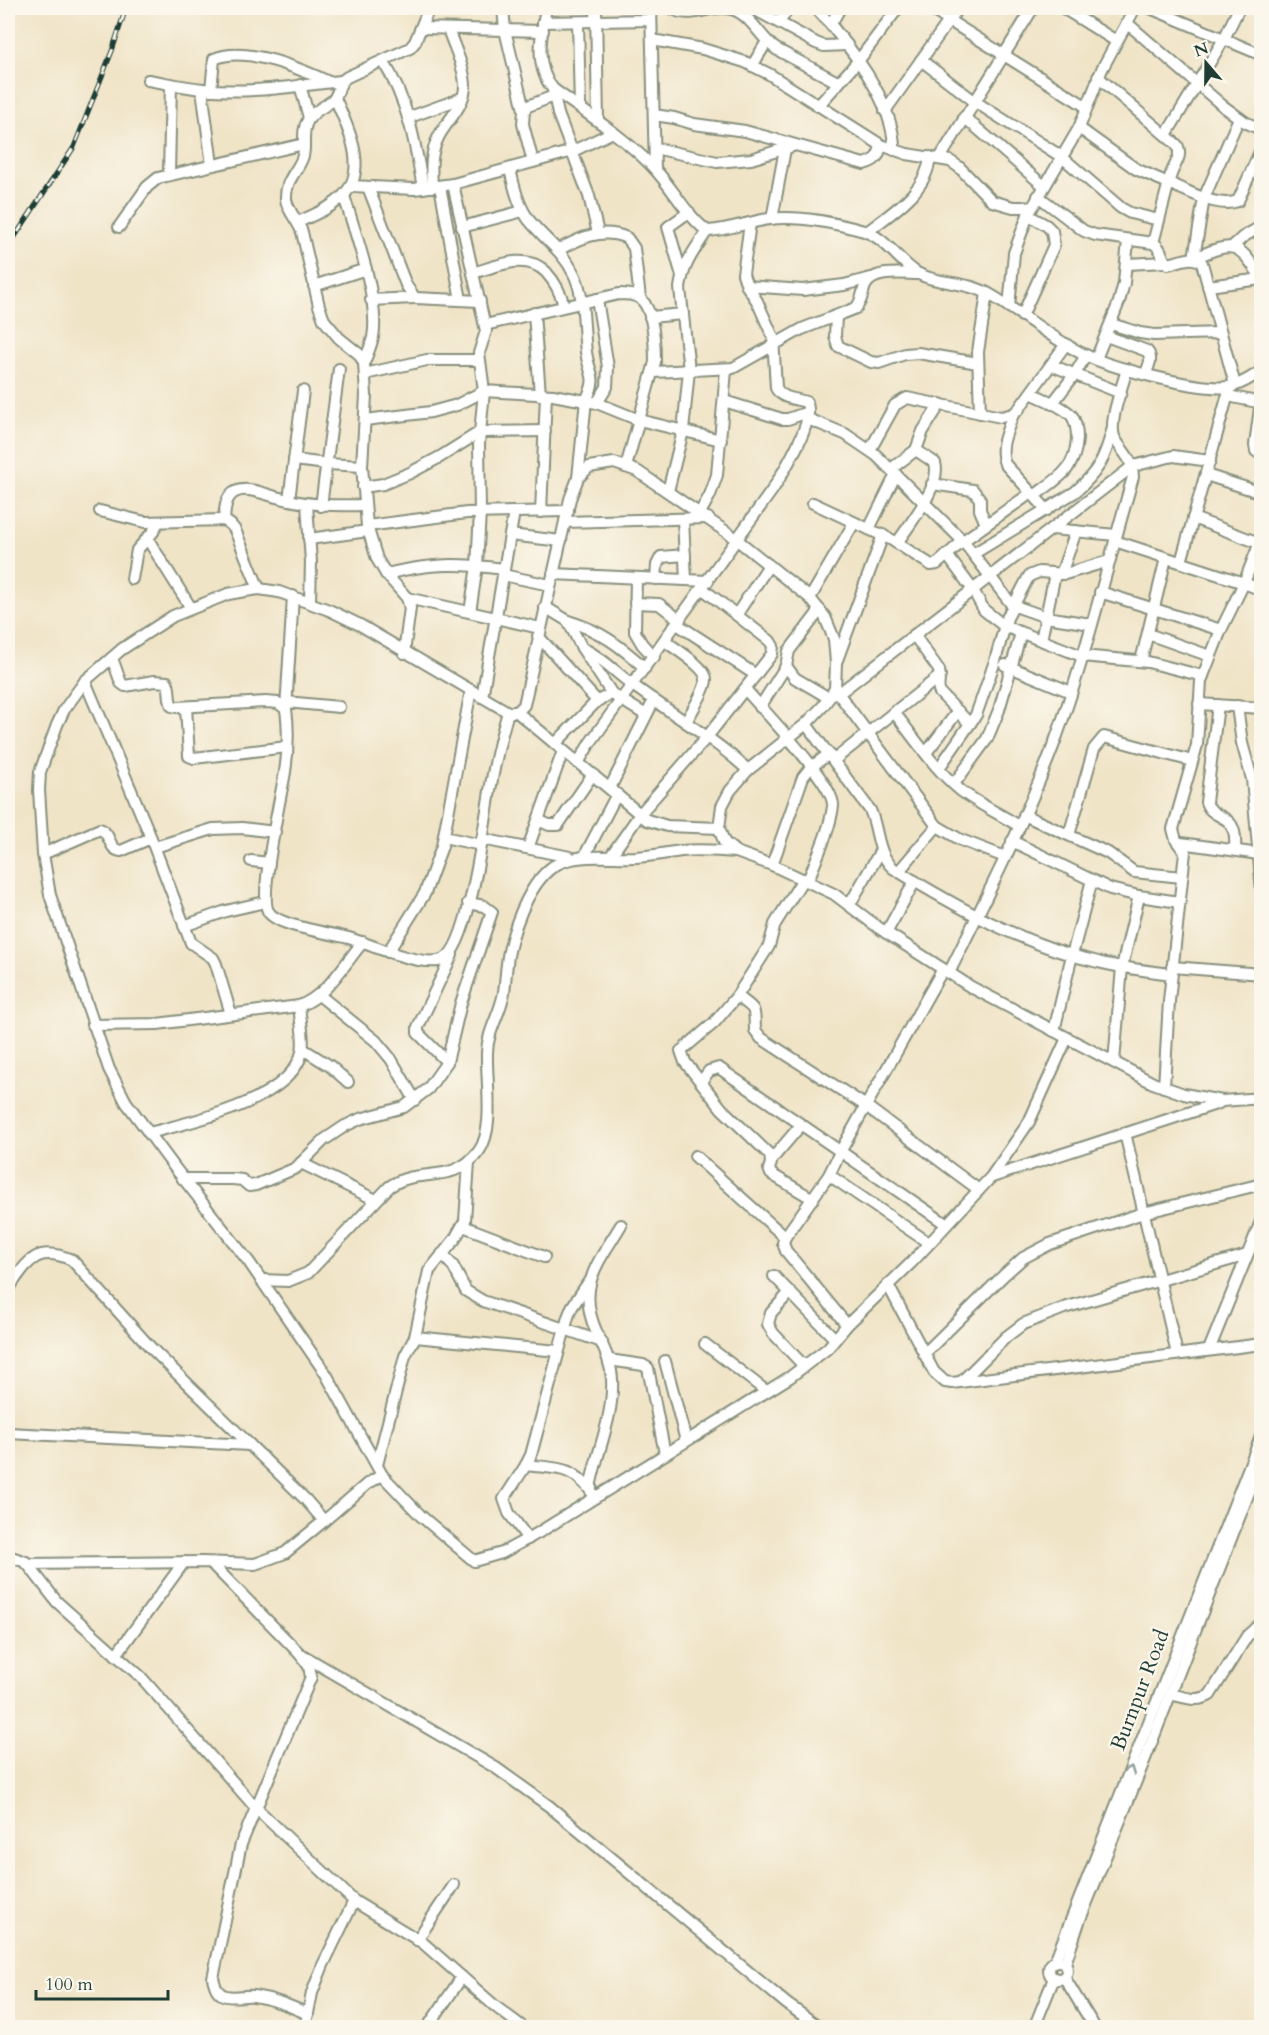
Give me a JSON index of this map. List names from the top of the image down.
{
  "streets": {
    "street": ["Burnpur Road"]
  },
  "scale_bar": "100 m",
  "north": "top"
}
